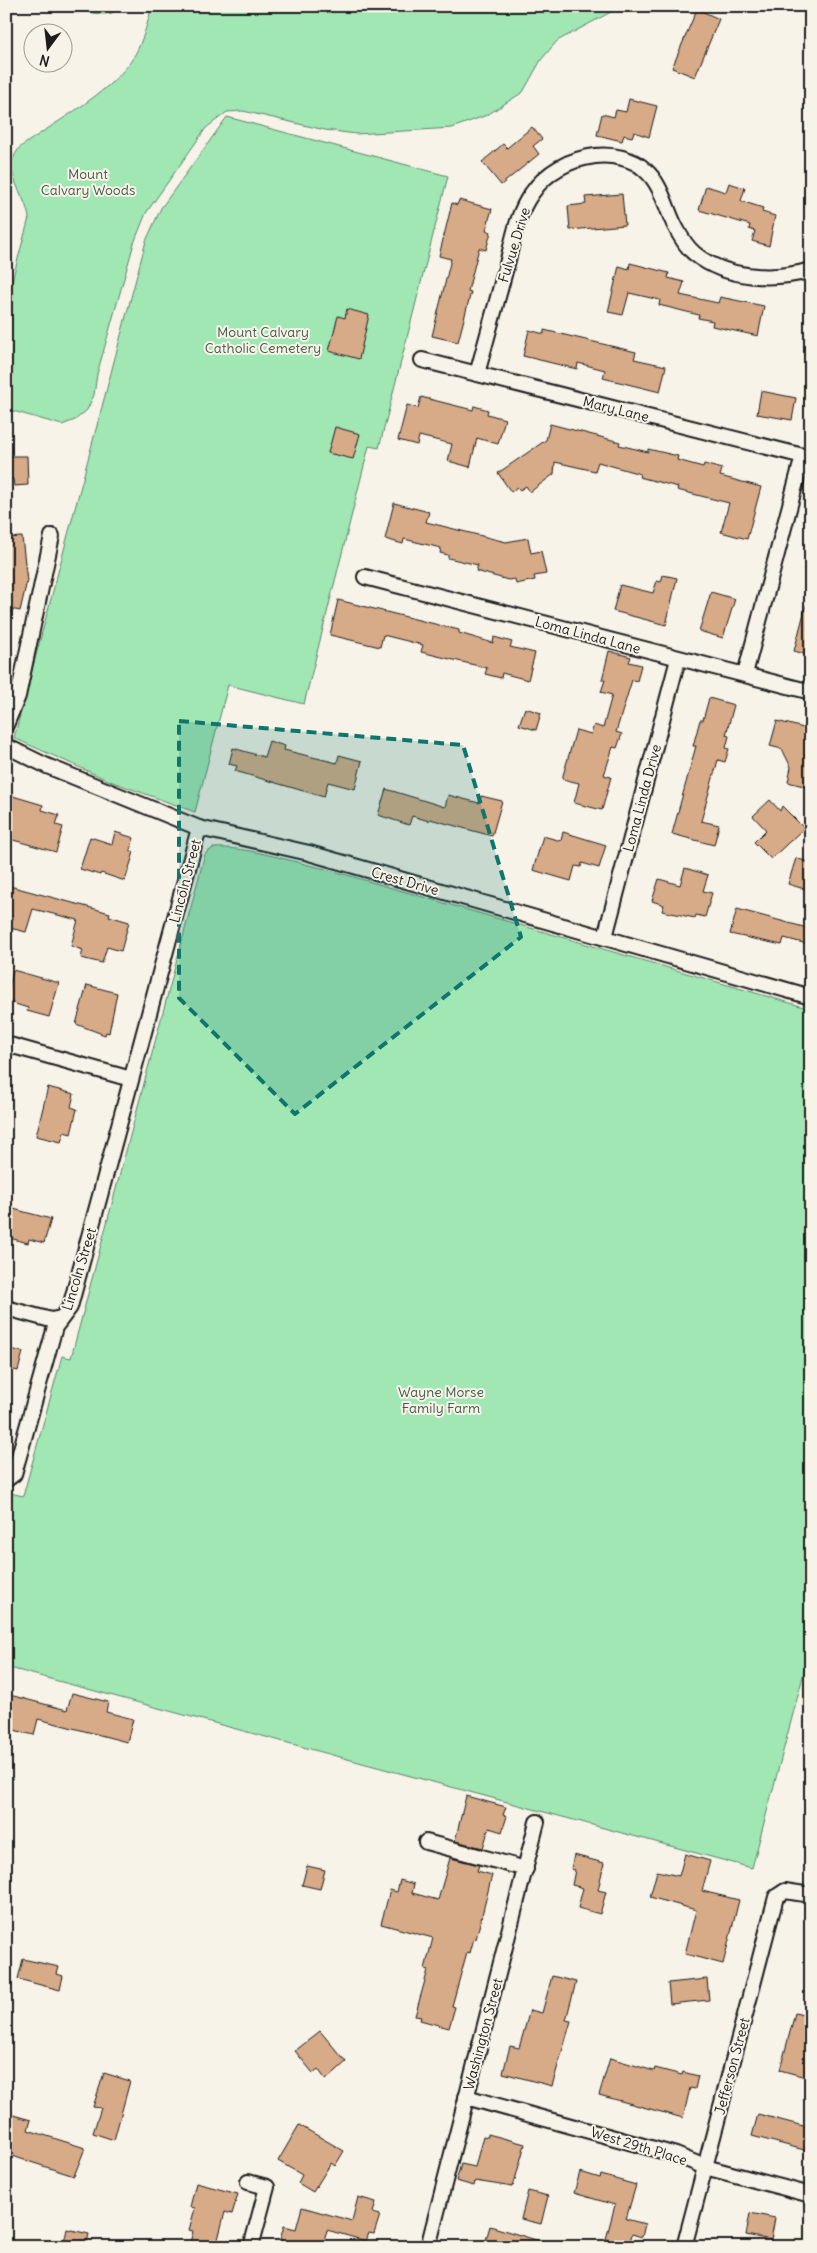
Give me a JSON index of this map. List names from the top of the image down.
{
  "streets": {
    "street": [
      "Fulvue Drive",
      "Mary Lane",
      "Loma Linda Lane",
      "Loma Linda Drive",
      "Lincoln Street",
      "Crest Drive",
      "Washington Street",
      "Jefferson Street",
      "West 29th Place"
    ]
  },
  "crossings": [
    ["Fulvue Drive", "Mary Lane"],
    ["Loma Linda Lane", "Loma Linda Drive"],
    ["Loma Linda Drive", "Crest Drive"],
    ["Lincoln Street", "Crest Drive"],
    ["Washington Street", "West 29th Place"],
    ["Jefferson Street", "West 29th Place"]
  ],
  "parks": ["Mount Calvary Woods", "Mount Calvary Catholic Cemetery", "Wayne Morse Family Farm"],
  "north": "bottom"
}
